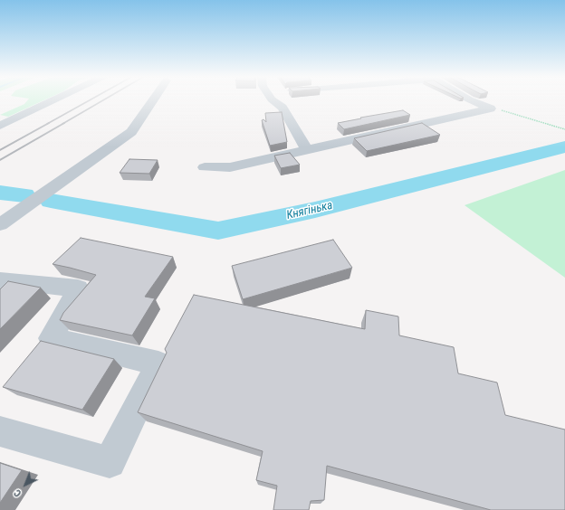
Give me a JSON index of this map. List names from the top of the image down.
{
  "water": ["Княгінька"],
  "north": "bottom left"
}
